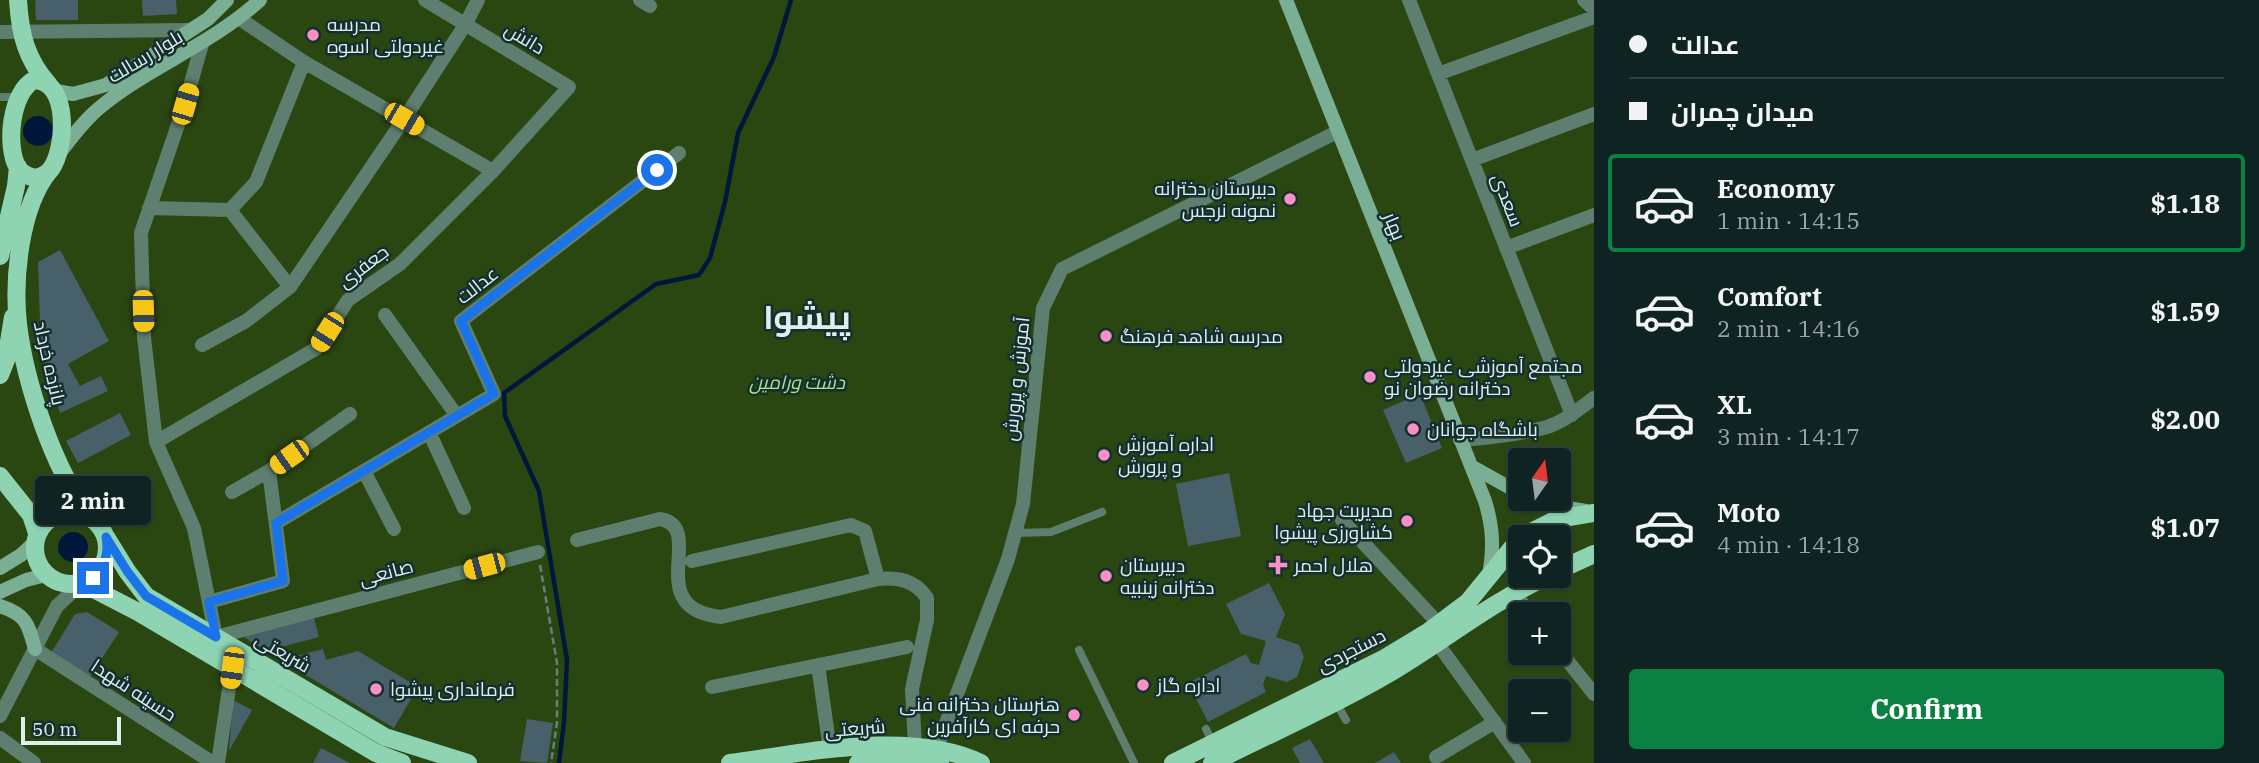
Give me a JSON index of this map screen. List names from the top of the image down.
{
  "streets": {
    "main road": [
      "بلوار رسالت",
      "بهار",
      "پانزده خرداد",
      "دستجردی",
      "شریعتی"
    ],
    "street": [
      "دانش",
      "سعدی",
      "جعفری",
      "عدالت",
      "آموزش و پرورش",
      "صانعی",
      "حسینه شهدا"
    ]
  },
  "crossings": [
    ["دانش", "جعفری"],
    ["بلوار رسالت", "پانزده خرداد"],
    ["بهار", "آموزش و پرورش"],
    ["بهار", "دستجردی"],
    ["پانزده خرداد", "شریعتی"],
    ["آموزش و پرورش", "شریعتی"],
    ["صانعی", "شریعتی"]
  ],
  "districts": ["پیشوا"],
  "parks": ["دشت ورامین"],
  "places": {
    "other": [
      "مدرسه غیردولتی اسوه",
      "دبیرستان دخترانه نمونه نرجس",
      "مدرسه شاهد فرهنگ",
      "مجتمع آموزشی غیردولتی دخترانه رضوان نو",
      "باشگاه جوانان",
      "اداره آموزش و پرورش",
      "مدیریت جهاد کشاورزی پیشوا",
      "دبیرستان دخترانه زینبیه",
      "اداره گاز",
      "فرمانداری پیشوا",
      "هنرستان دخترانه فنی حرفه ای کارآفرین"
    ],
    "health": ["هلال احمر"]
  },
  "scale_bar": "50 m",
  "north": "top",
  "page": {
    "banner": ["عدالت", "میدان چمران"],
    "list": [
      {
        "name": "Economy",
        "note": "1 min · 14:15",
        "value": "$1.18"
      },
      {
        "name": "Comfort",
        "note": "2 min · 14:16",
        "value": "$1.59"
      },
      {
        "name": "XL",
        "note": "3 min · 14:17",
        "value": "$2.00"
      },
      {
        "name": "Moto",
        "note": "4 min · 14:18",
        "value": "$1.07"
      }
    ],
    "map_buttons": ["+", "−"],
    "bubble": "2 min",
    "buttons": "Confirm",
    "scale": "50 m"
  }
}
